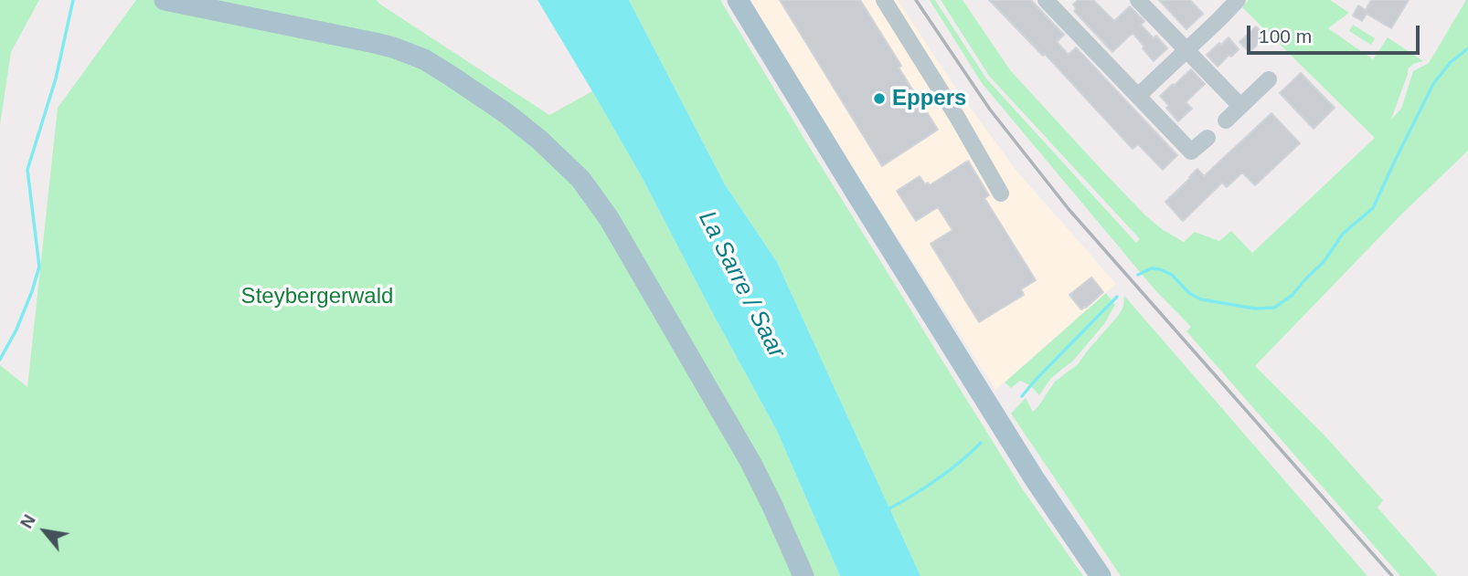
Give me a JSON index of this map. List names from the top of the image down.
{
  "water": ["La Sarre / Saar"],
  "parks": ["Steybergerwald"],
  "places": ["Eppers"],
  "scale_bar": "100 m",
  "north": "top left"
}
